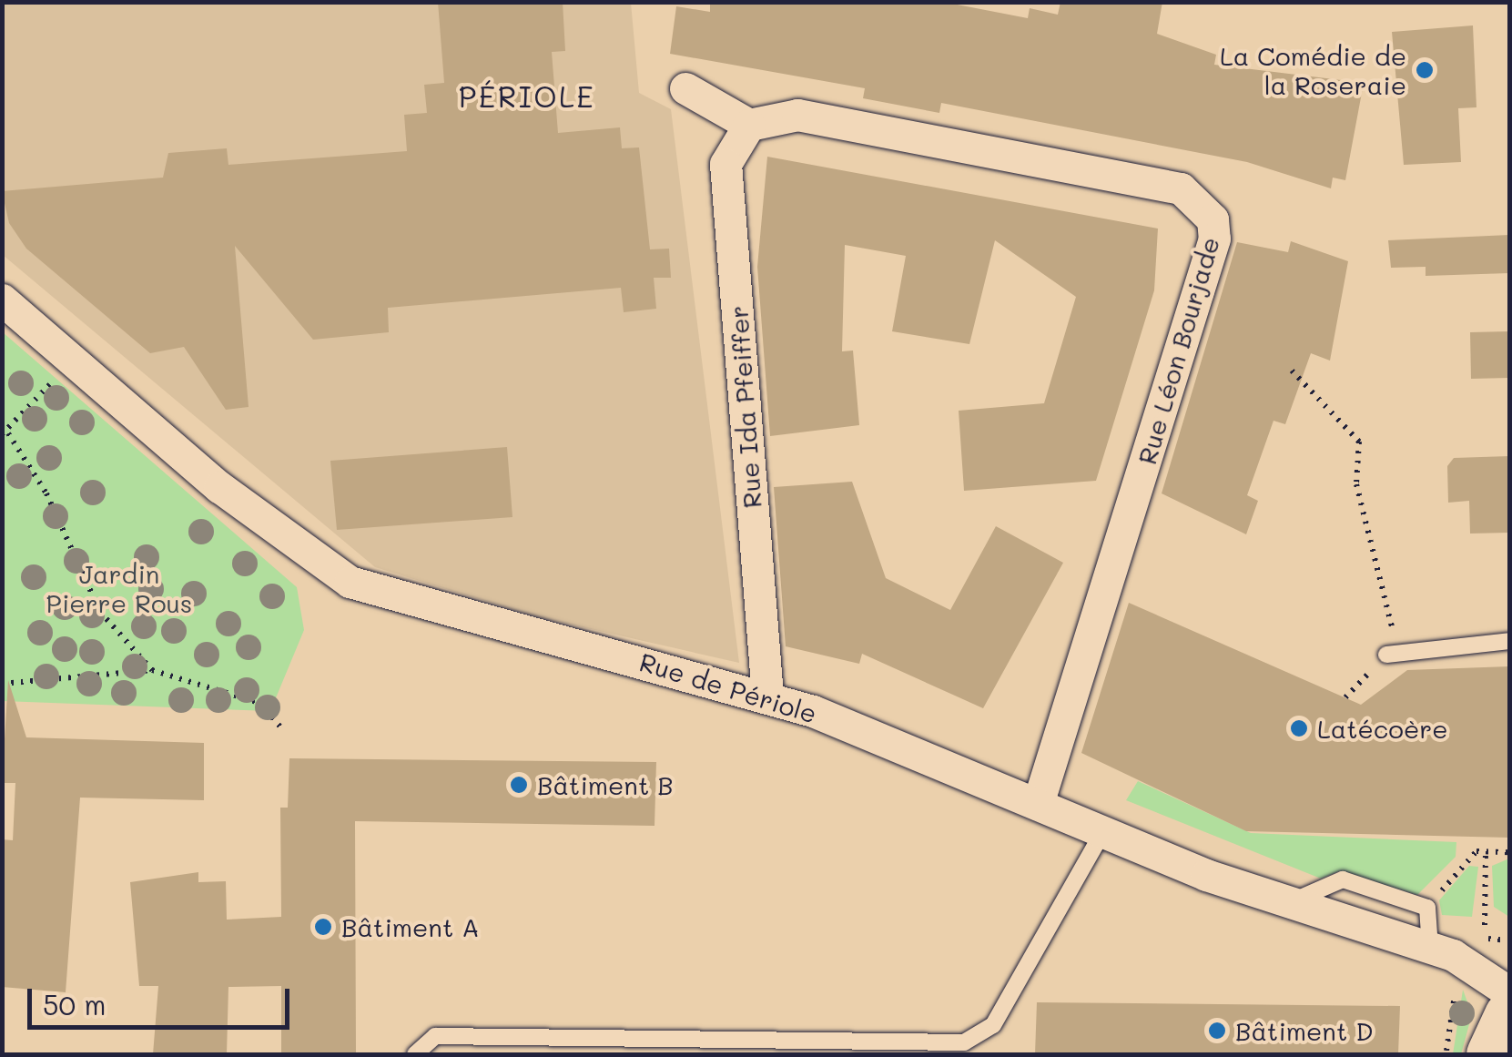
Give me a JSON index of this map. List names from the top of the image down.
{
  "streets": {
    "street": ["Rue Léon Bourjade", "Rue Ida Pfeiffer", "Rue de Périole"]
  },
  "crossings": [
    ["Rue Léon Bourjade", "Rue Ida Pfeiffer"],
    ["Rue Léon Bourjade", "Rue de Périole"],
    ["Rue Ida Pfeiffer", "Rue de Périole"]
  ],
  "districts": ["PÉRIOLE"],
  "parks": ["Jardin Pierre Rous"],
  "places": [
    "La Comédie de la Roseraie",
    "Latécoère",
    "Bâtiment B",
    "Bâtiment A",
    "Bâtiment D"
  ],
  "scale_bar": "50 m"
}
